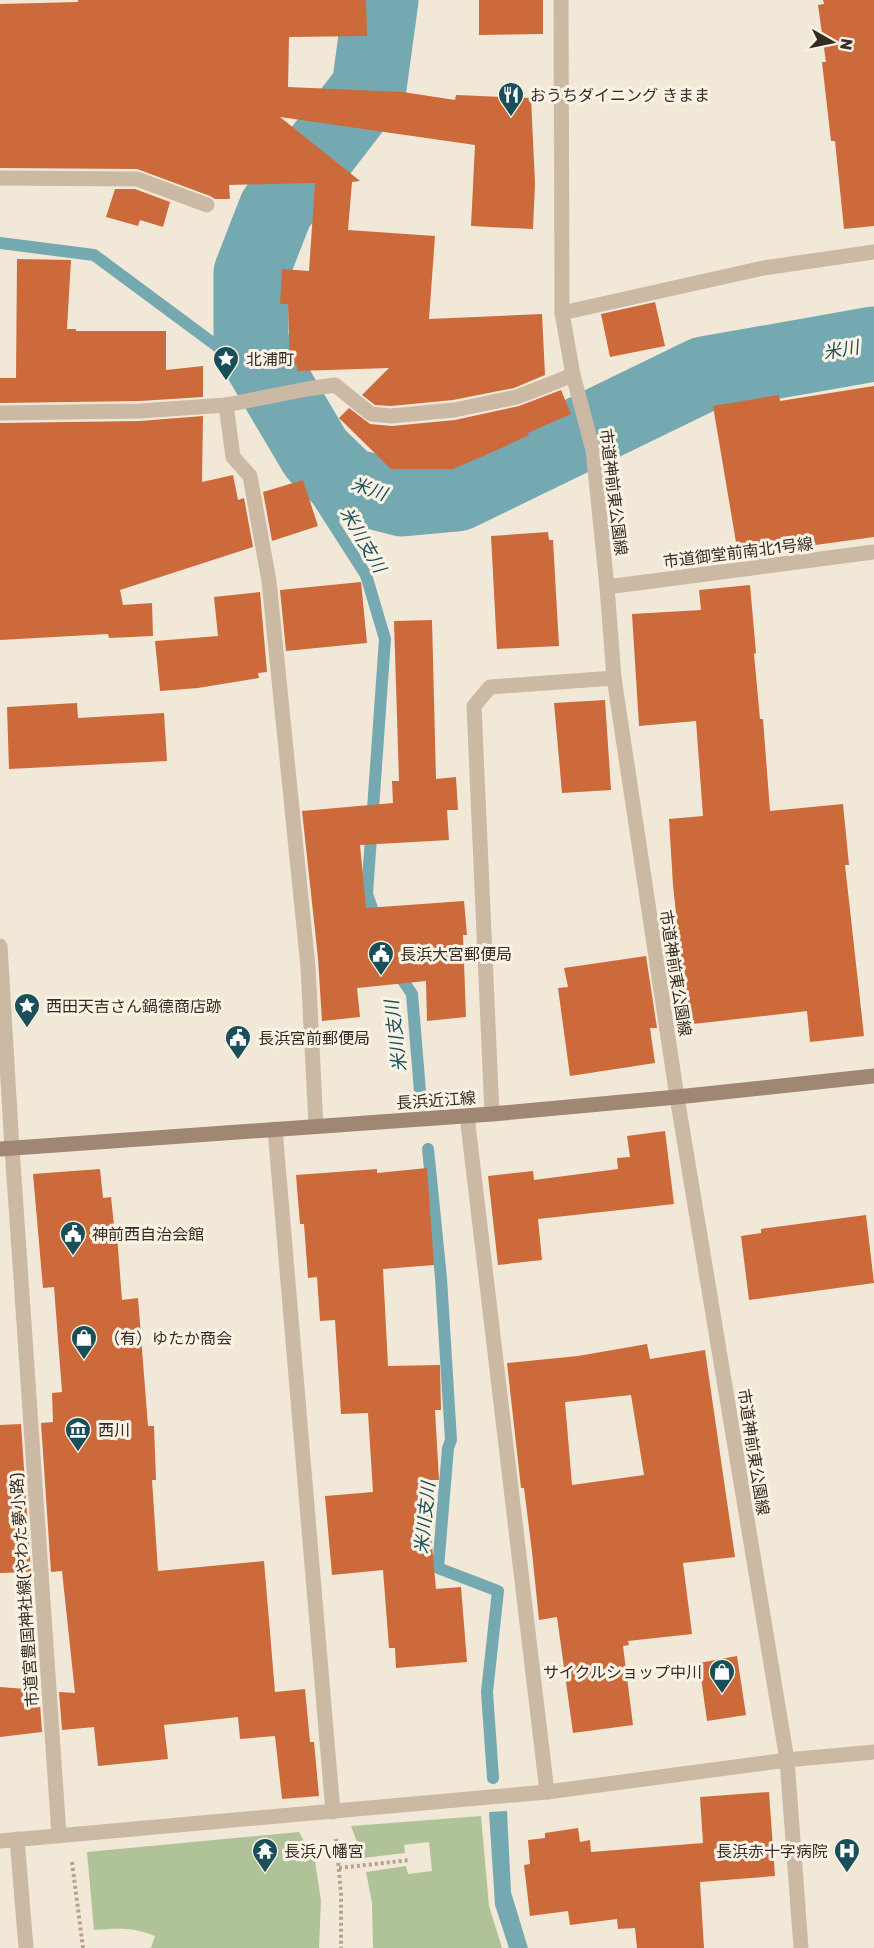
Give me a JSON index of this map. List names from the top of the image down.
{
  "streets": {
    "main road": ["長浜近江線"],
    "street": ["市道神前東公園線", "市道御堂前南北1号線", "市道宮豊国神社線(やわた夢小路)"]
  },
  "crossings": [
    ["市道神前東公園線", "市道御堂前南北1号線"],
    ["市道神前東公園線", "長浜近江線"],
    ["長浜近江線", "市道宮豊国神社線(やわた夢小路)"]
  ],
  "water": ["米川", "米川支川"],
  "places": {
    "restaurant": ["おうちダイニング きまま"],
    "place": ["北浦町", "西田天吉さん鍋德商店跡"],
    "public building": ["長浜大宮郵便局", "長浜宮前郵便局", "神前西自治会館"],
    "shop": ["（有）ゆたか商会", "サイクルショップ中川"],
    "museum": ["西川"],
    "temple": ["長浜八幡宮"],
    "hospital": ["長浜赤十字病院"]
  },
  "north": "right"
}
